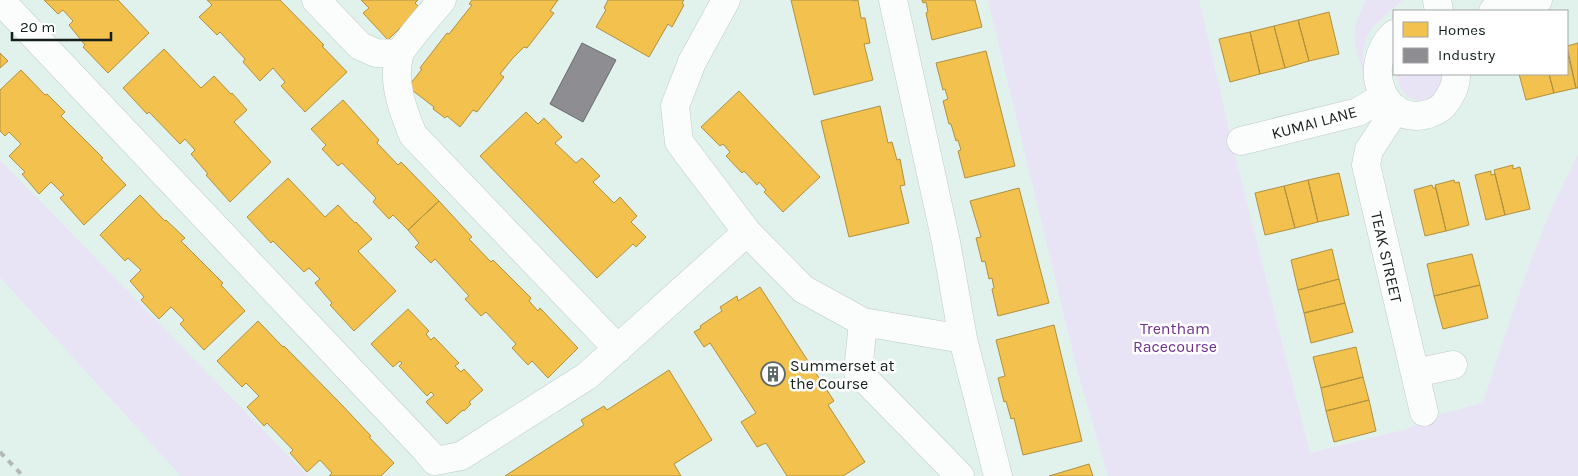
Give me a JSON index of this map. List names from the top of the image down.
{
  "streets": {
    "street": ["KUMAI LANE", "TEAK STREET"]
  },
  "crossings": [
    ["KUMAI LANE", "TEAK STREET"]
  ],
  "parks": ["Trentham Racecourse"],
  "places": {
    "building": ["Summerset at the Course"]
  },
  "legend": ["Homes", "Industry"],
  "scale_bar": "20 m"
}
